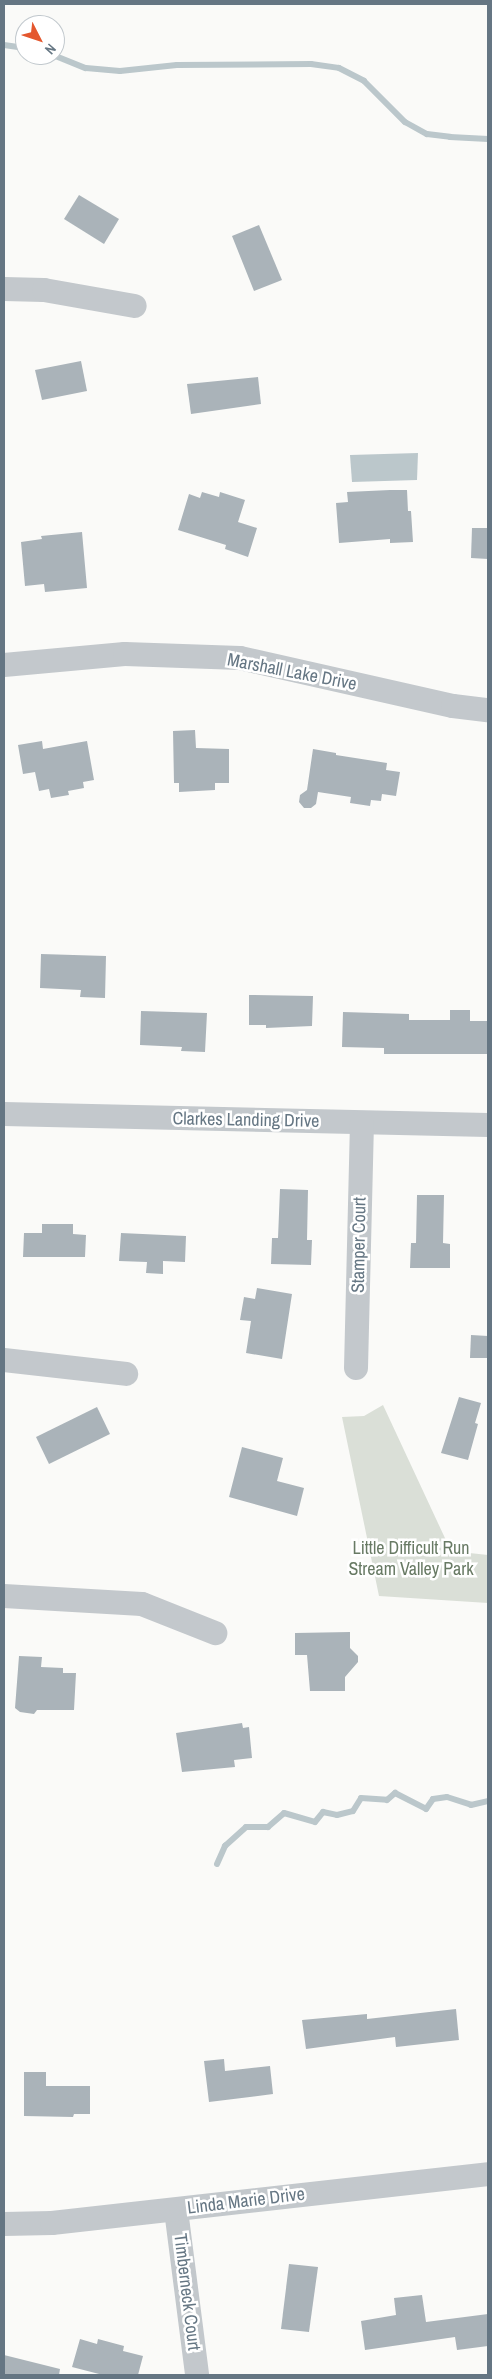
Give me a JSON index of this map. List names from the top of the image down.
{
  "streets": {
    "street": [
      "Marshall Lake Drive",
      "Clarkes Landing Drive",
      "Stamper Court",
      "Linda Marie Drive",
      "Timberneck Court"
    ]
  },
  "crossings": [
    ["Clarkes Landing Drive", "Stamper Court"],
    ["Linda Marie Drive", "Timberneck Court"]
  ],
  "parks": ["Little Difficult Run Stream Valley Park"],
  "north": "bottom right"
}
